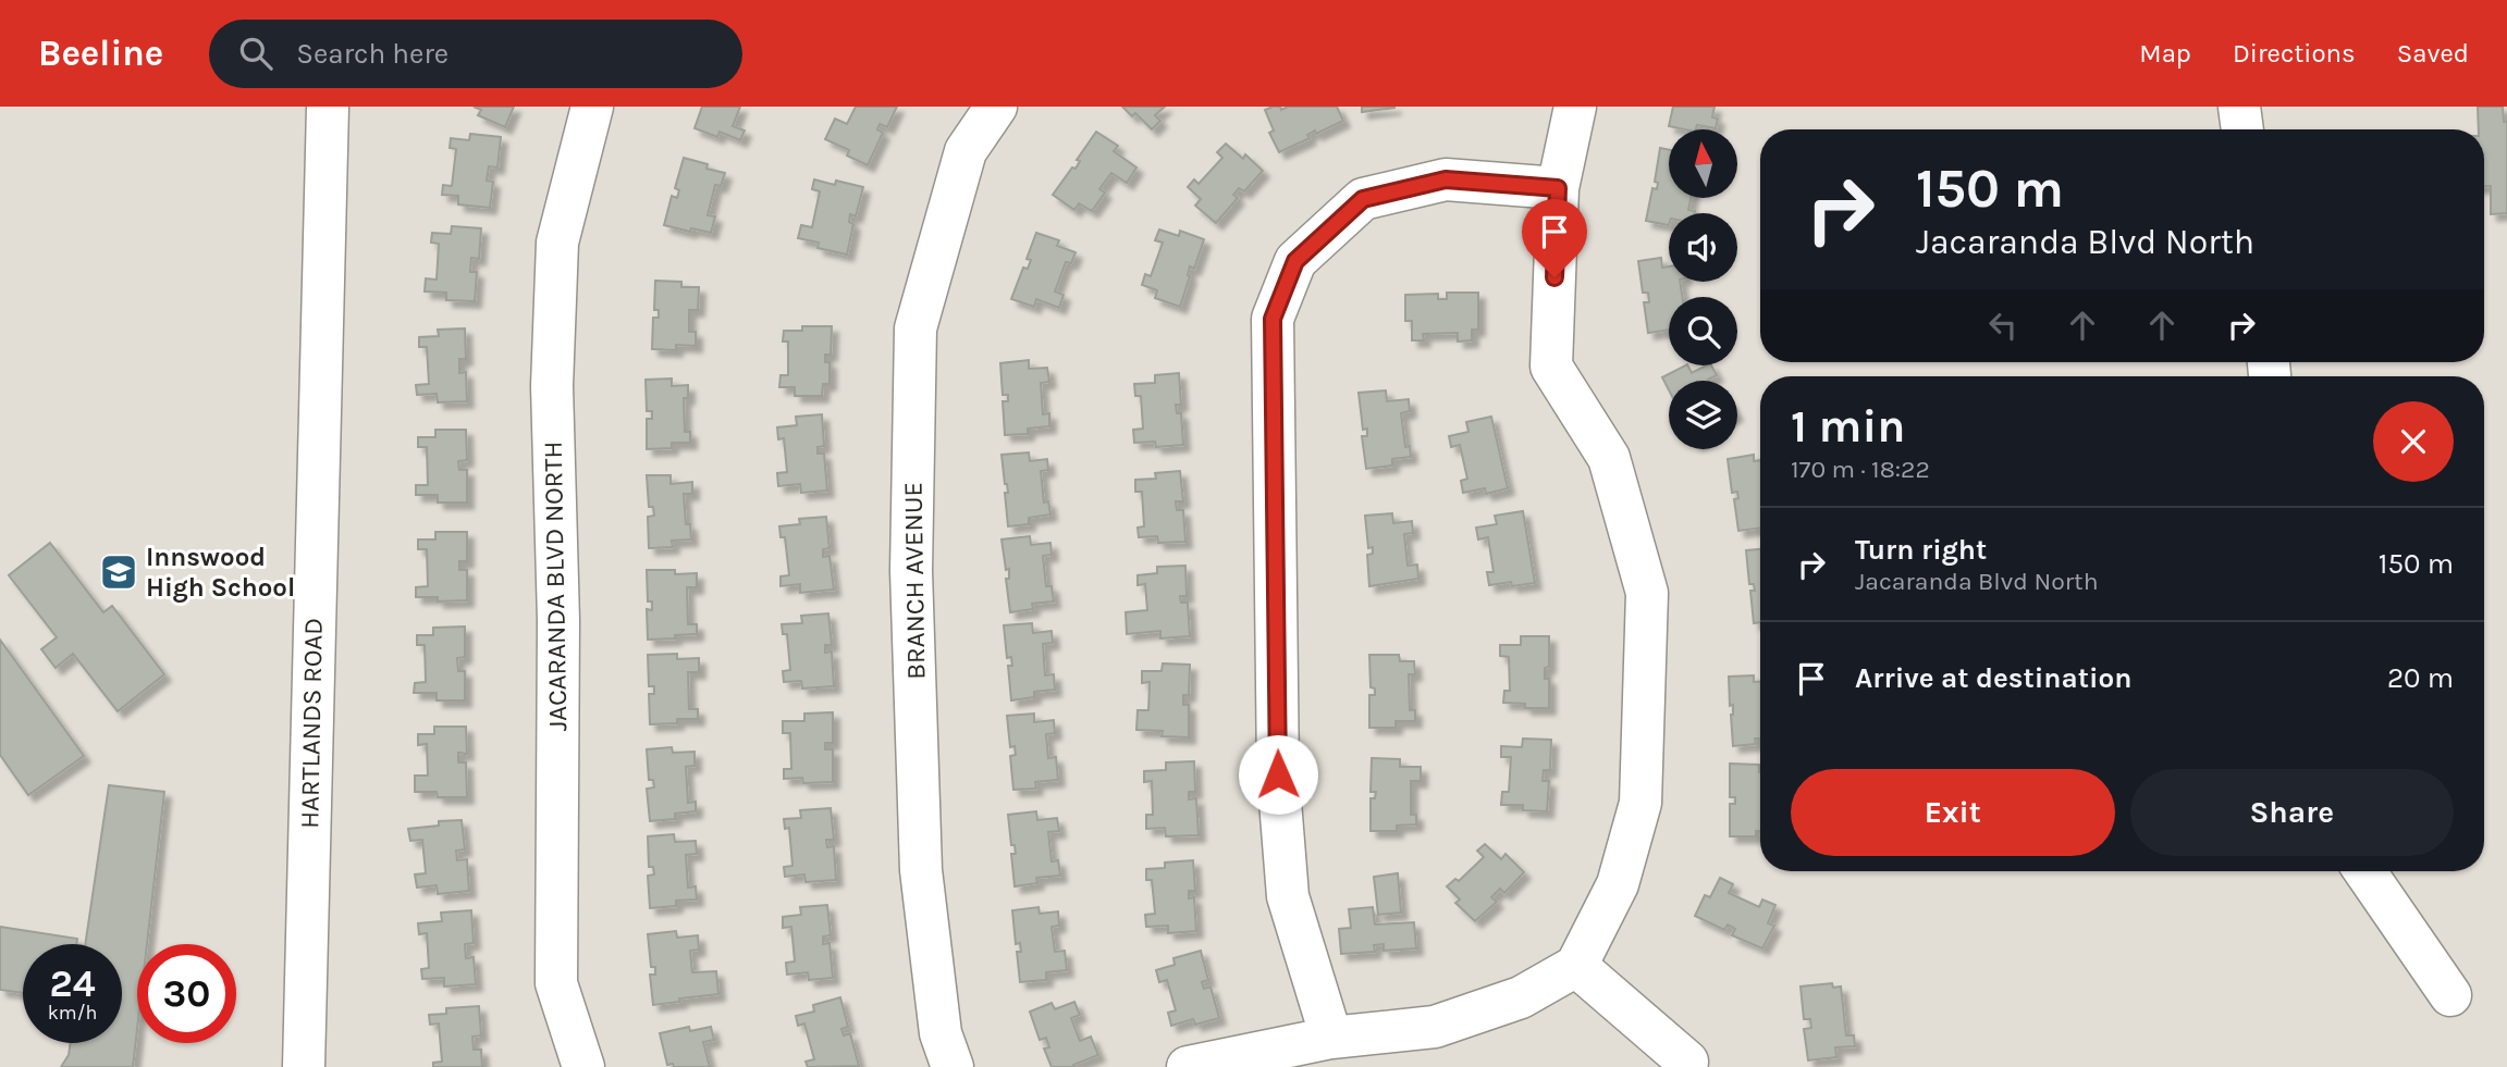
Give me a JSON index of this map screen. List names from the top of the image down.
{
  "streets": {
    "street": ["BRANCH AVENUE", "JACARANDA BLVD NORTH", "HARTLANDS ROAD"]
  },
  "places": {
    "school or university": ["Innswood High School"]
  },
  "north": "top",
  "page": {
    "header": "Beeline",
    "search": "Search here",
    "nav": ["Map", "Directions", "Saved"],
    "turn": ["150 m", "Jacaranda Blvd North"],
    "heading": ["1 min", "170 m · 18:22"],
    "list": [
      {
        "name": "Turn right",
        "note": "Jacaranda Blvd North",
        "value": "150 m"
      },
      {
        "name": "Arrive at destination",
        "value": "20 m"
      }
    ],
    "buttons": ["Exit", "Share"],
    "speed": "24 km/h",
    "limit": "30"
  }
}
